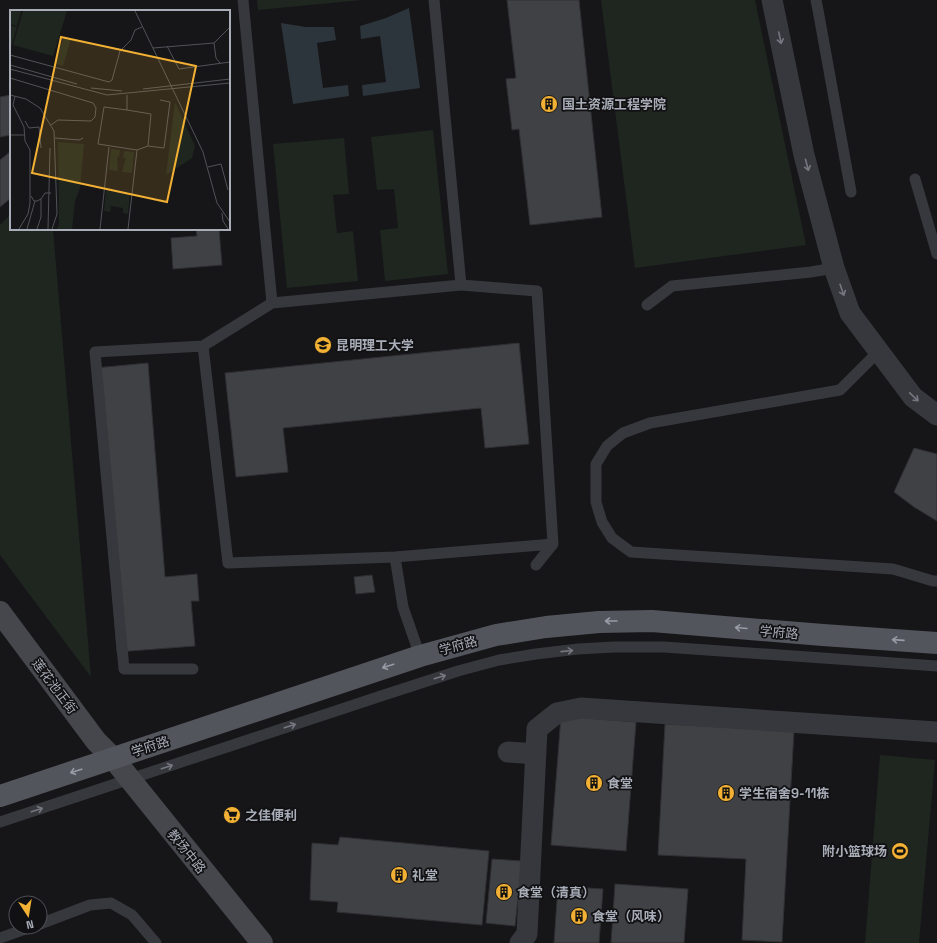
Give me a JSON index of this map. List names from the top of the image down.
{
  "streets": {
    "main road": ["学府路", "莲花池正街", "教场中路"]
  },
  "crossings": [
    ["学府路", "莲花池正街"],
    ["学府路", "教场中路"],
    ["莲花池正街", "教场中路"]
  ],
  "places": {
    "building": [
      "国土资源工程学院",
      "食堂",
      "学生宿舍9-11栋",
      "礼堂",
      "食堂（清真）",
      "食堂（风味）"
    ],
    "school or university": ["昆明理工大学"],
    "supermarket": ["之佳便利"],
    "sports": ["附小篮球场"]
  },
  "north": "bottom"
}
